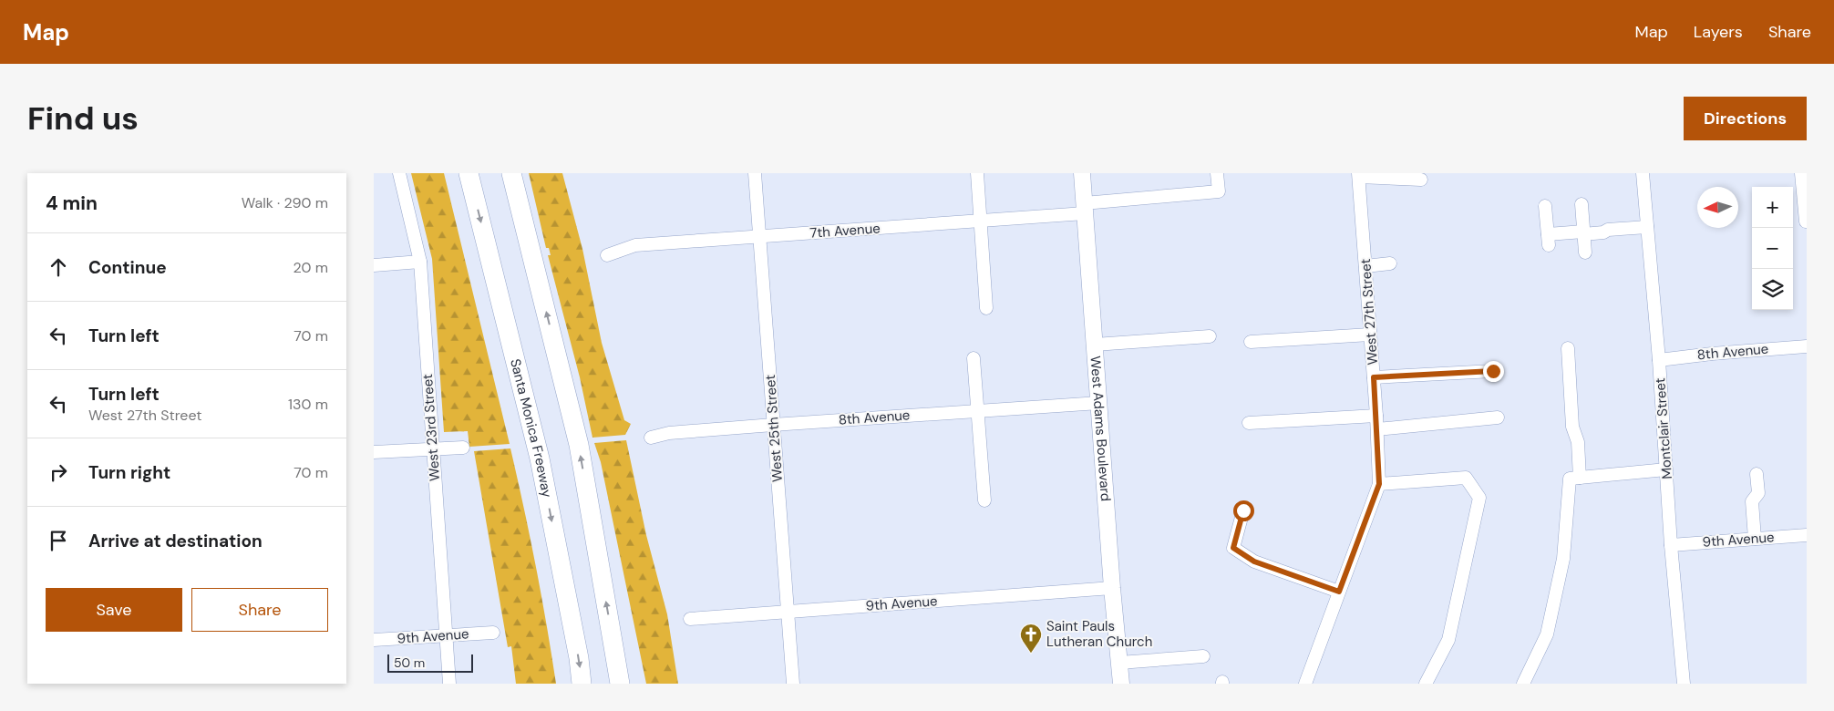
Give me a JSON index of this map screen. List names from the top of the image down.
{
  "streets": {
    "highway": ["Santa Monica Freeway"],
    "main road": ["West Adams Boulevard"],
    "street": [
      "7th Avenue",
      "West 27th Street",
      "8th Avenue",
      "West 23rd Street",
      "West 25th Street",
      "Montclair Street",
      "9th Avenue"
    ]
  },
  "crossings": [
    ["7th Avenue", "West 25th Street"],
    ["7th Avenue", "West Adams Boulevard"],
    ["8th Avenue", "West 25th Street"],
    ["8th Avenue", "West Adams Boulevard"],
    ["8th Avenue", "Montclair Street"],
    ["West 23rd Street", "9th Avenue"],
    ["West 25th Street", "9th Avenue"],
    ["West Adams Boulevard", "9th Avenue"],
    ["Montclair Street", "9th Avenue"]
  ],
  "places": {
    "church": ["Saint Pauls Lutheran Church"]
  },
  "scale_bar": "50 m",
  "north": "left",
  "page": {
    "header": "Map",
    "nav": ["Map", "Layers", "Share"],
    "buttons": [
      "Directions",
      ["Save", "Share"]
    ],
    "title": "Find us",
    "heading": ["4 min", "Walk · 290 m"],
    "map_buttons": ["+", "−"],
    "list": [
      ["Continue", "20 m"],
      ["Turn left", "70 m"],
      ["Turn left", "West 27th Street", "130 m"],
      ["Turn right", "70 m"],
      "Arrive at destination"
    ],
    "scale": "50 m"
  }
}
